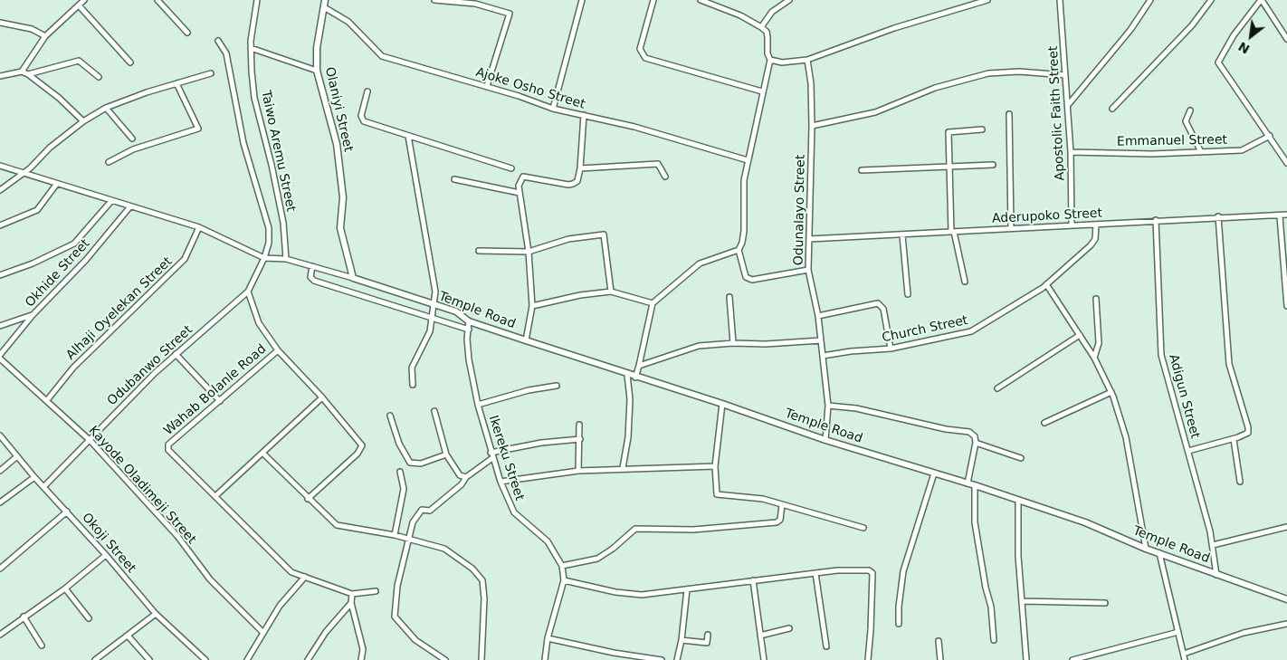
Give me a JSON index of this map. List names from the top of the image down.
{
  "streets": {
    "street": [
      "Ajoke Osho Street",
      "Olaniyi Street",
      "Apostolic Faith Street",
      "Emmanuel Street",
      "Taiwo Aremu Street",
      "Odunalayo Street",
      "Aderupoko Street",
      "Okhide Street",
      "Alhaji Oyelekan Street",
      "Temple Road",
      "Church Street",
      "Odubanwo Street",
      "Wahab Bolanle Road",
      "Adigun Street",
      "Ikereku Street",
      "Kayode Oladimeji Street",
      "Okoji Street"
    ]
  },
  "crossings": [
    ["Ajoke Osho Street", "Olaniyi Street"],
    ["Olaniyi Street", "Temple Road"],
    ["Apostolic Faith Street", "Emmanuel Street"],
    ["Apostolic Faith Street", "Aderupoko Street"],
    ["Odunalayo Street", "Aderupoko Street"],
    ["Odunalayo Street", "Temple Road"],
    ["Odunalayo Street", "Church Street"],
    ["Aderupoko Street", "Church Street"],
    ["Aderupoko Street", "Adigun Street"],
    ["Alhaji Oyelekan Street", "Kayode Oladimeji Street"],
    ["Temple Road", "Adigun Street"],
    ["Temple Road", "Ikereku Street"],
    ["Odubanwo Street", "Kayode Oladimeji Street"],
    ["Odubanwo Street", "Okoji Street"]
  ],
  "north": "bottom left"
}
